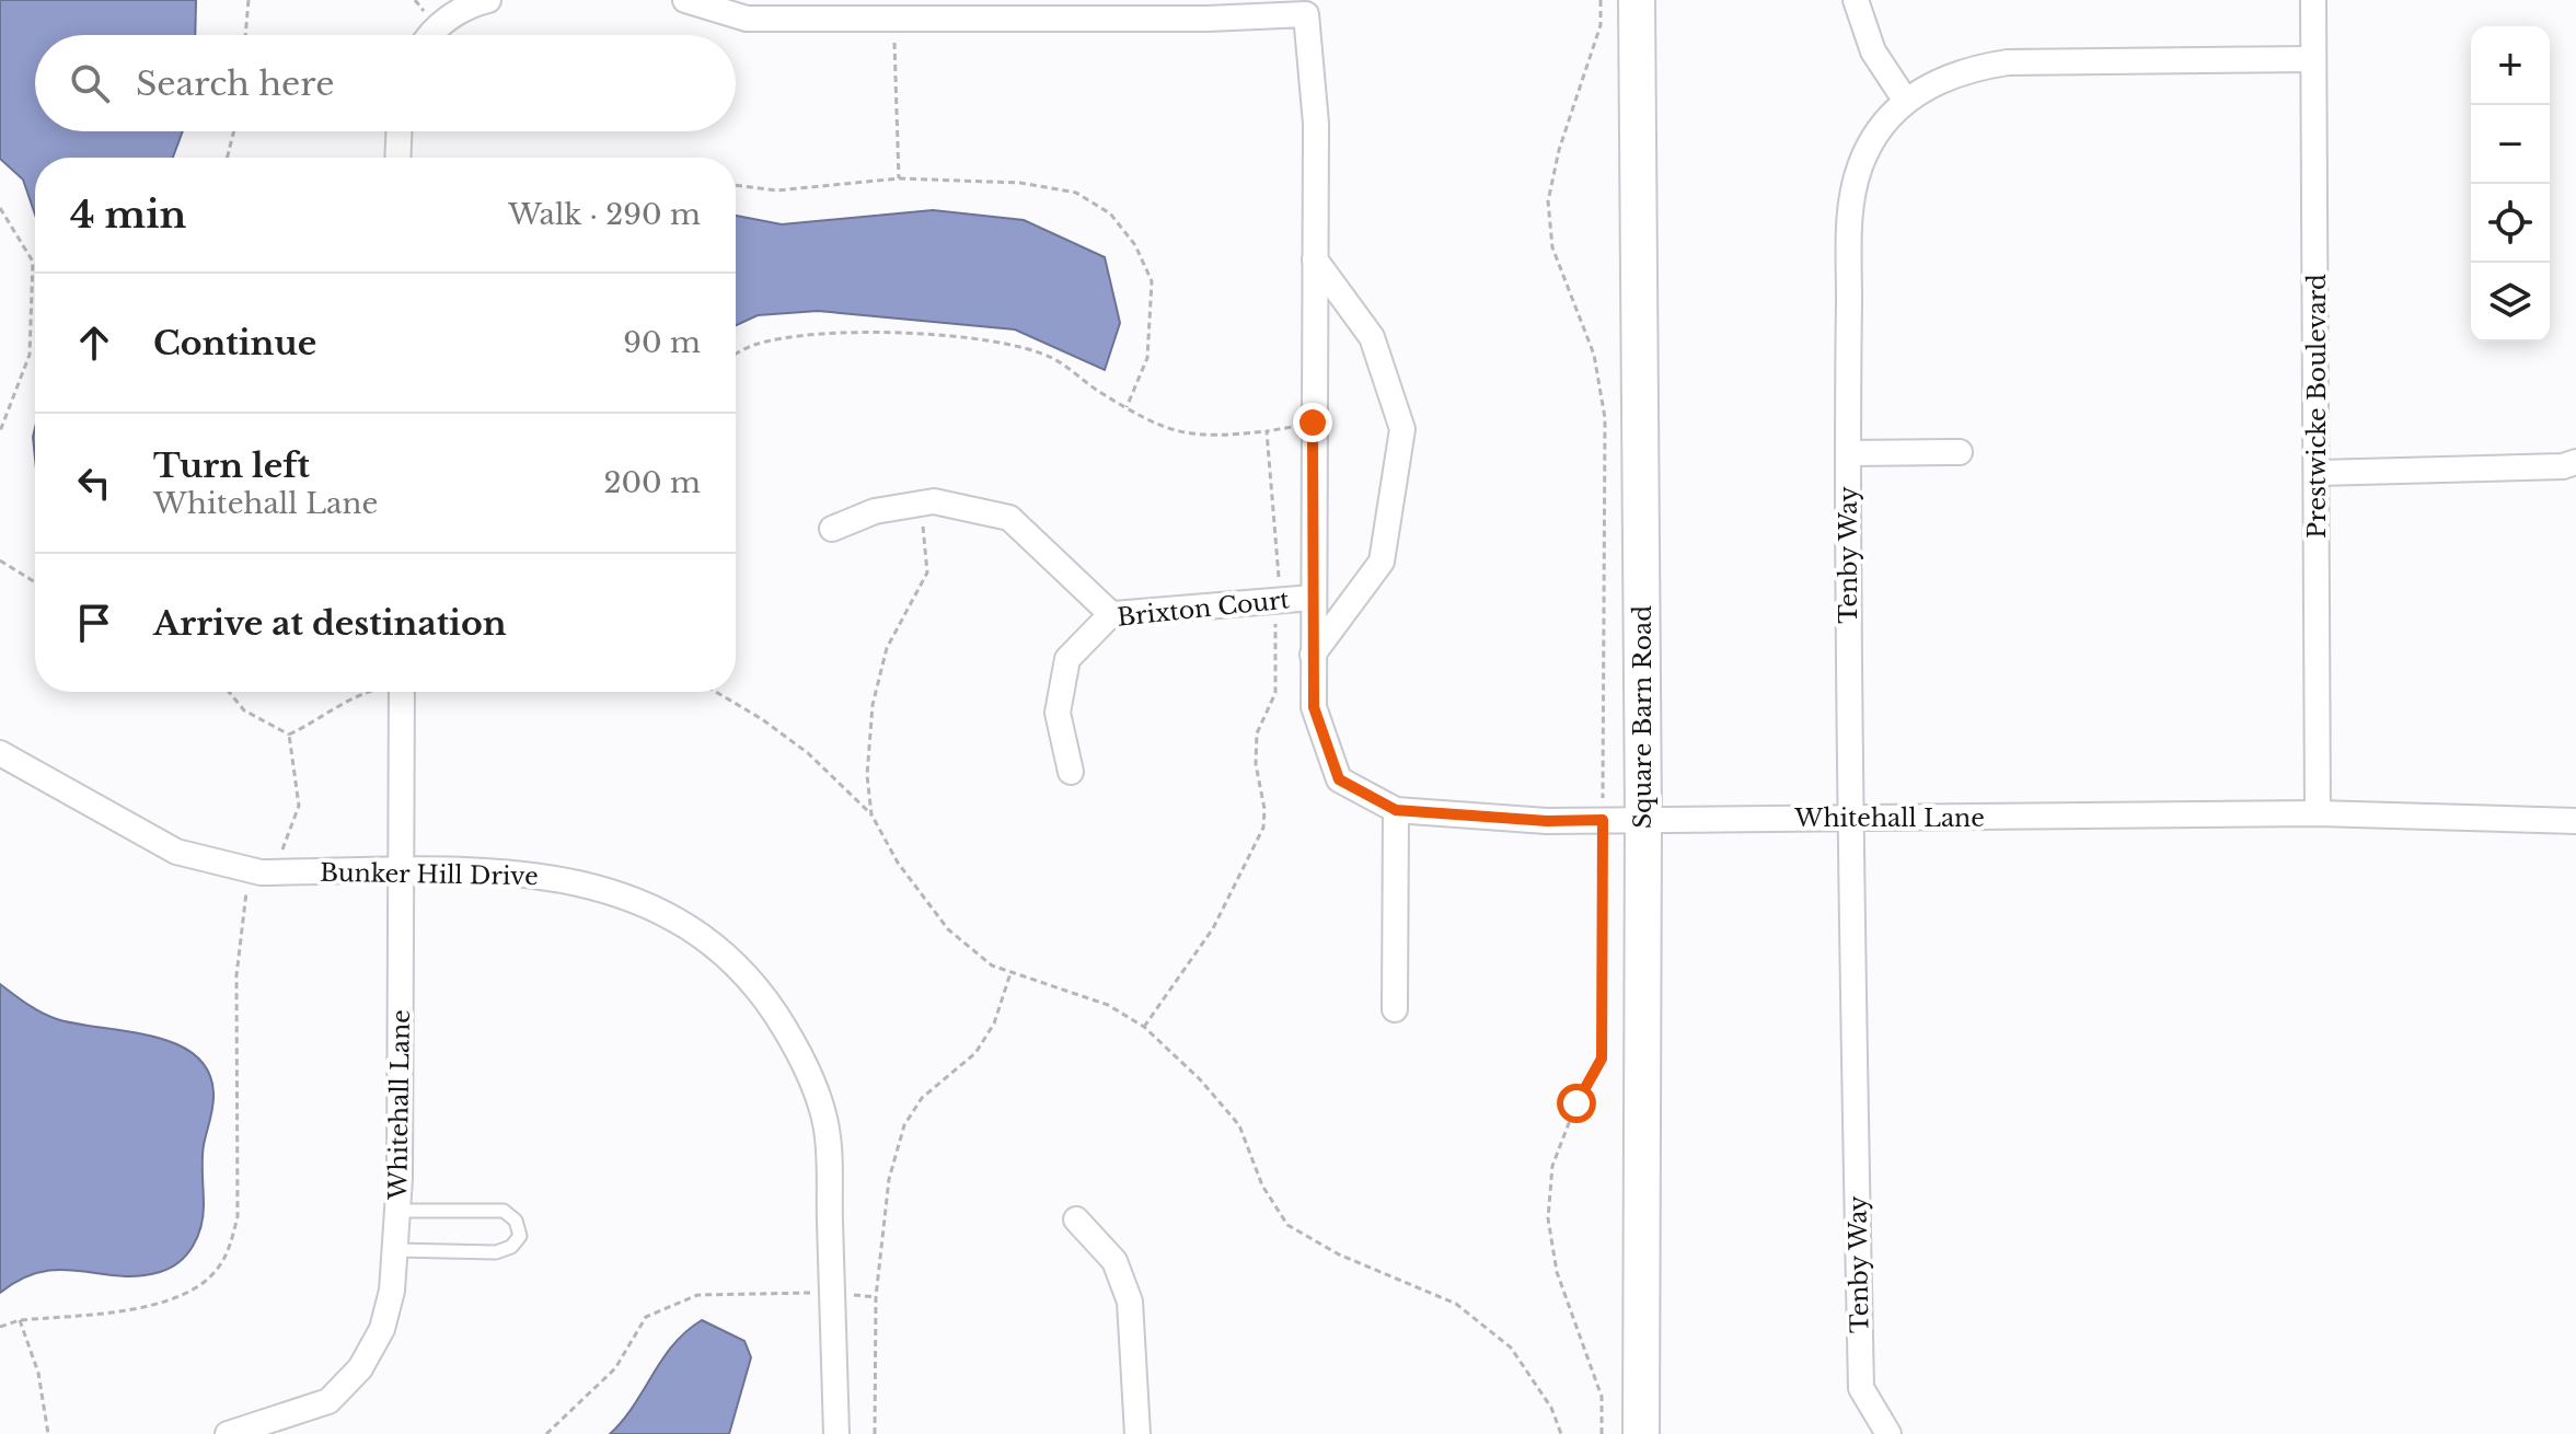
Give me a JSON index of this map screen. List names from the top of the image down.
{
  "streets": {
    "street": [
      "Prestwicke Boulevard",
      "Tenby Way",
      "Brixton Court",
      "Square Barn Road",
      "Whitehall Lane",
      "Bunker Hill Drive"
    ]
  },
  "crossings": [
    ["Prestwicke Boulevard", "Tenby Way"],
    ["Prestwicke Boulevard", "Whitehall Lane"],
    ["Tenby Way", "Whitehall Lane"],
    ["Brixton Court", "Whitehall Lane"],
    ["Square Barn Road", "Whitehall Lane"],
    ["Whitehall Lane", "Bunker Hill Drive"]
  ],
  "page": {
    "map_buttons": ["+", "−"],
    "search": "Search here",
    "heading": ["4 min", "Walk · 290 m"],
    "list": [
      ["Continue", "90 m"],
      ["Turn left", "Whitehall Lane", "200 m"],
      "Arrive at destination"
    ]
  }
}
